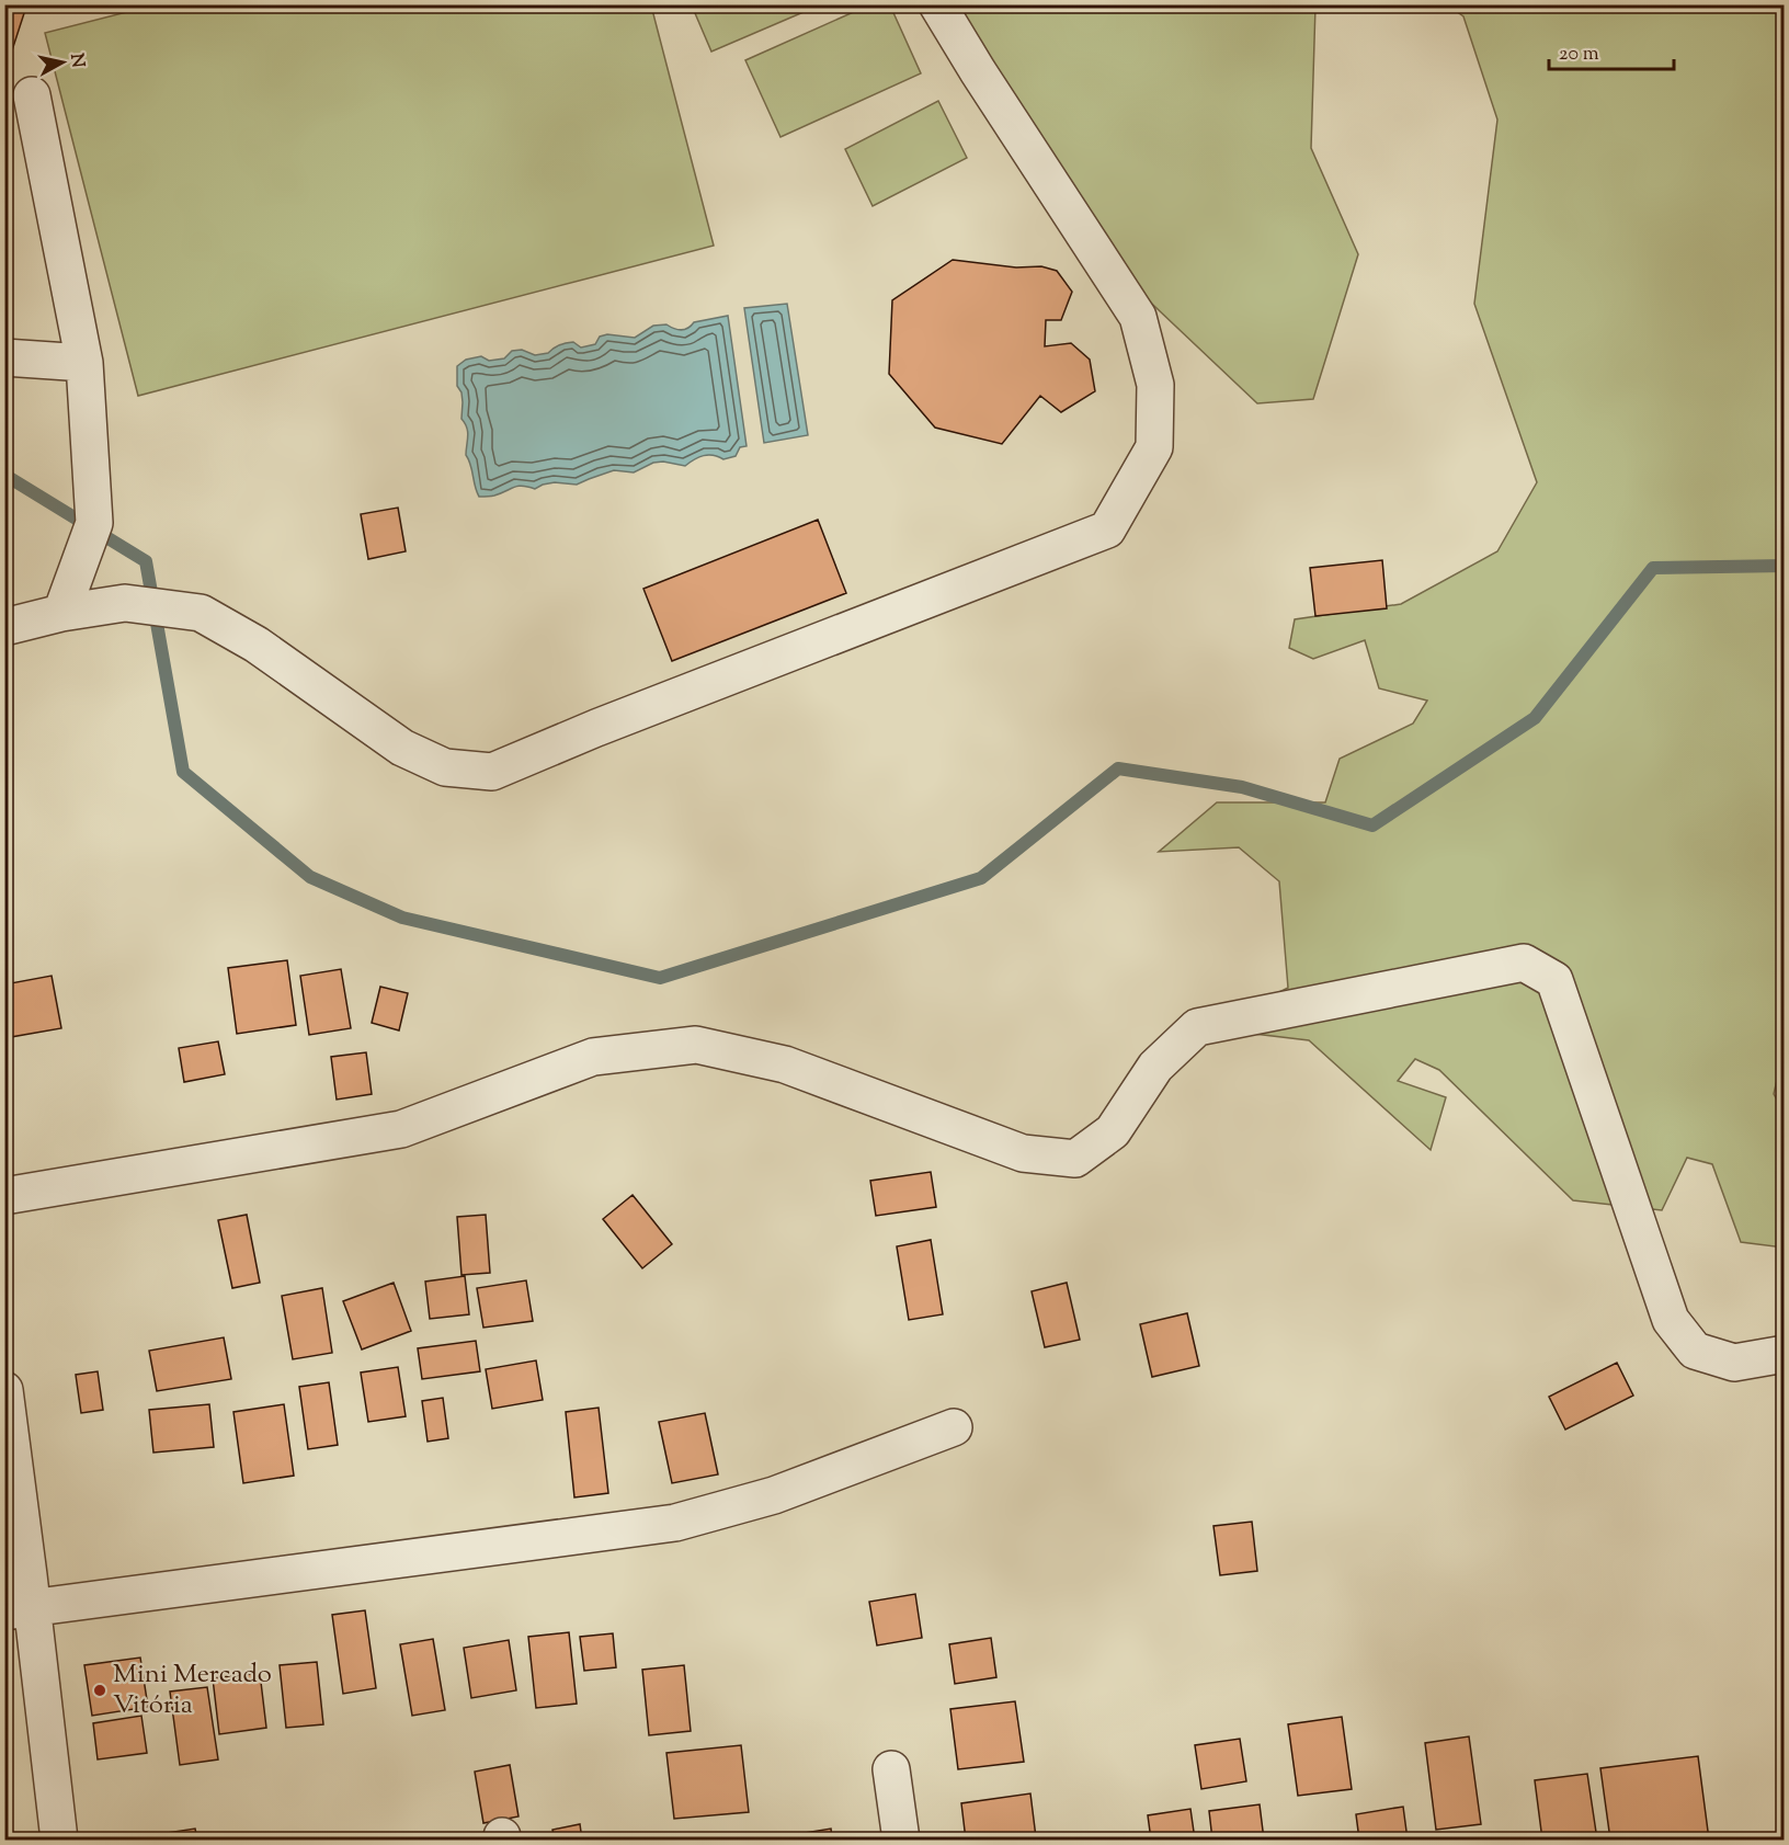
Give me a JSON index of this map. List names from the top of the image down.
{
  "places": ["Mini Mercado Vitória"],
  "scale_bar": "20 m",
  "north": "right"
}
